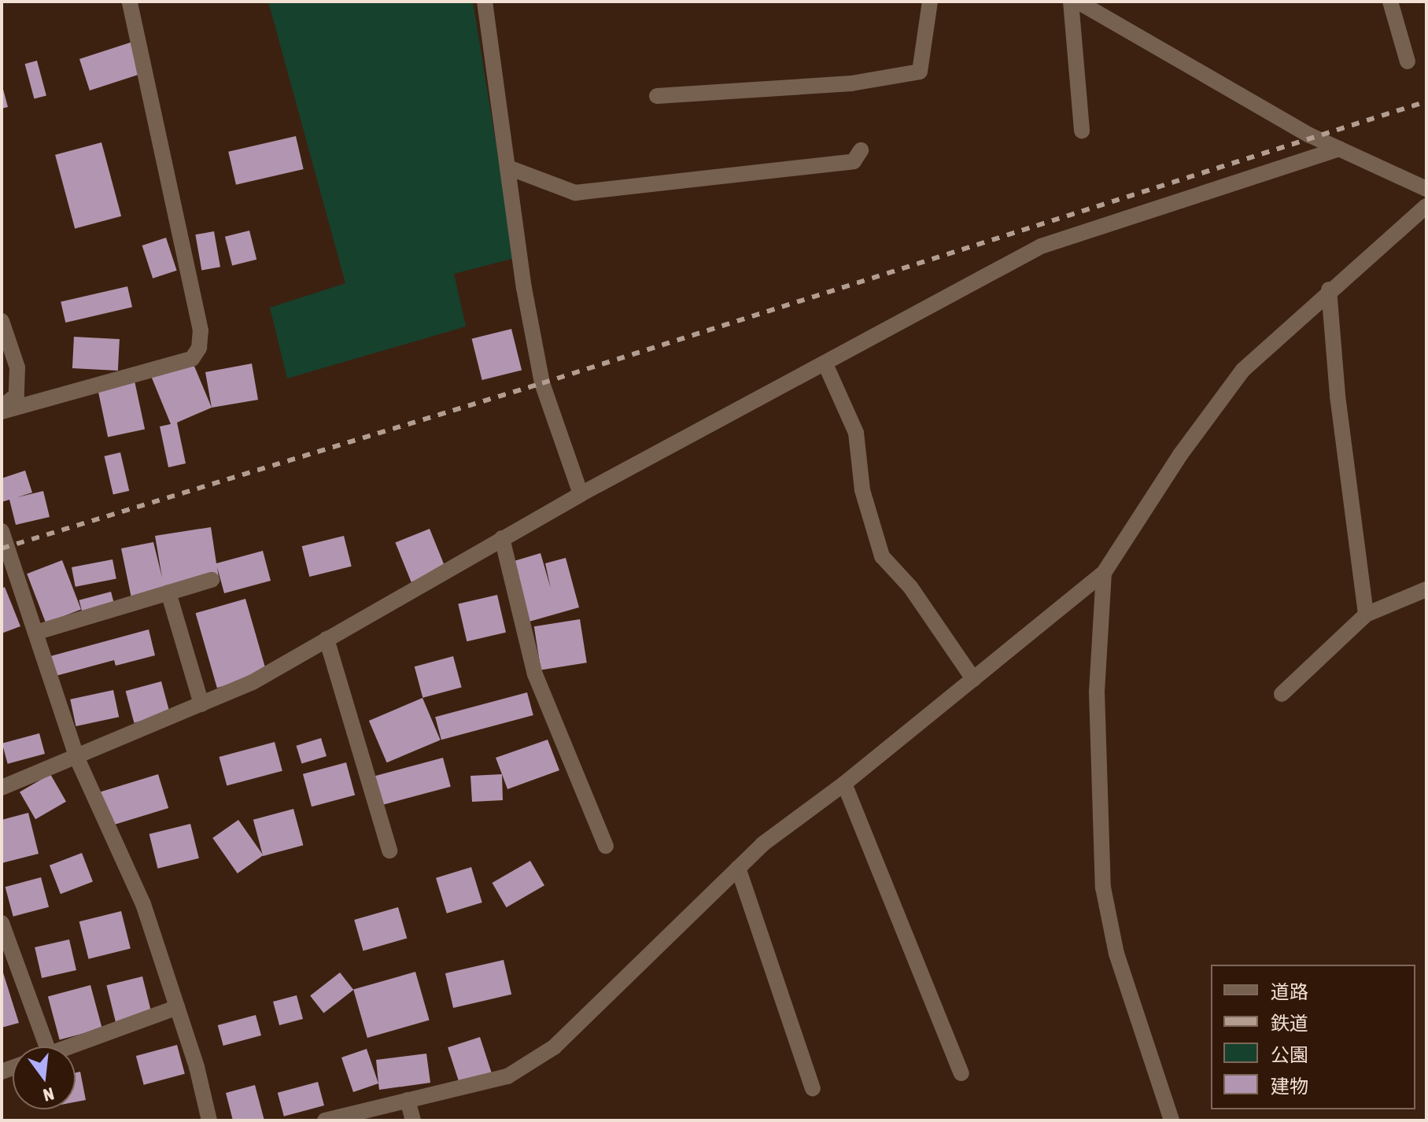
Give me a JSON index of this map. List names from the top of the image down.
{
  "legend": [
    "道路",
    "鉄道",
    "公園",
    "建物"
  ],
  "north": "bottom"
}
